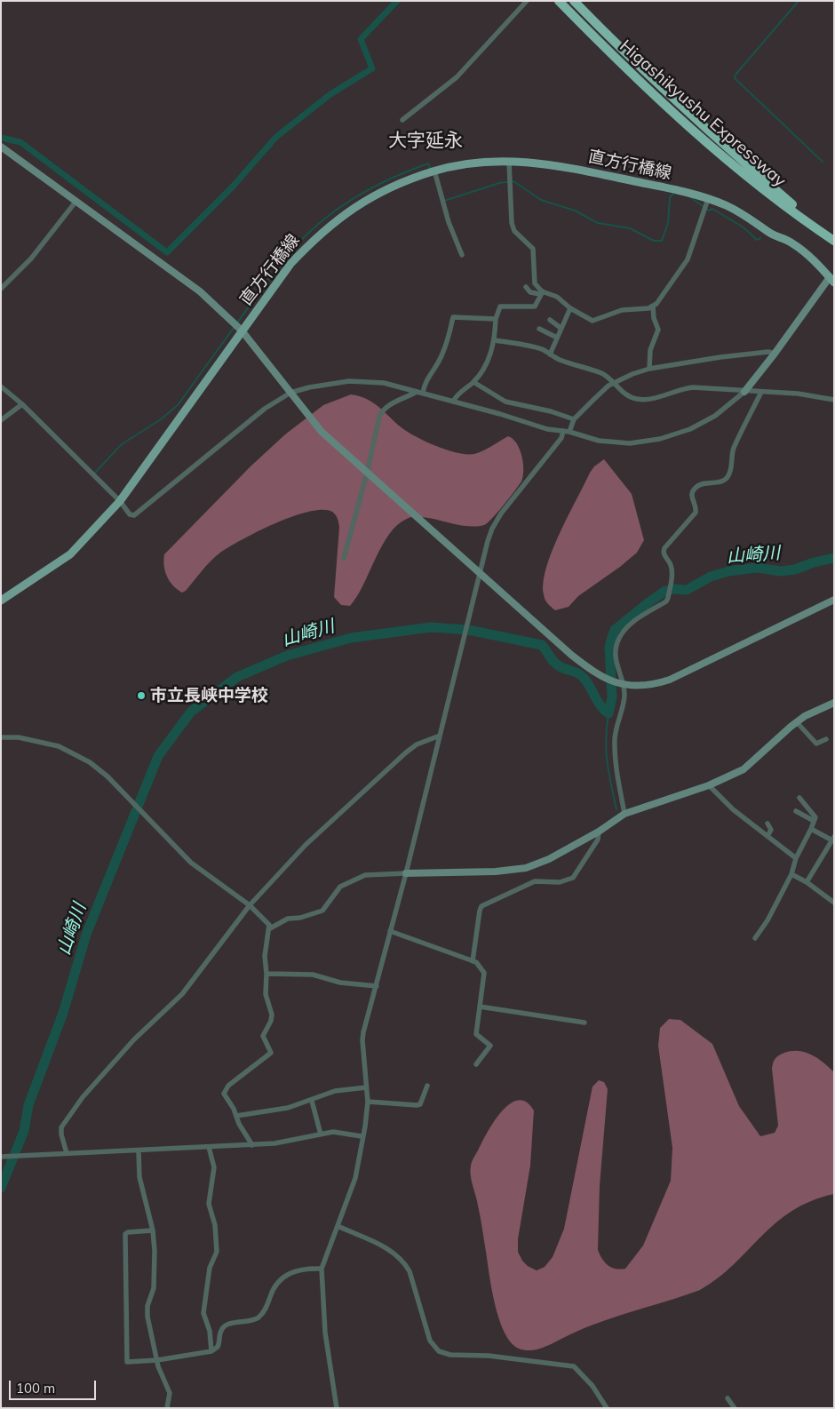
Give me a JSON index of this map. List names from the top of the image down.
{
  "streets": {
    "highway": ["Higashikyushu Expressway"],
    "main road": ["直方行橋線"]
  },
  "districts": ["大字延永"],
  "water": ["山崎川"],
  "places": ["市立長峡中学校"],
  "scale_bar": "100 m"
}
